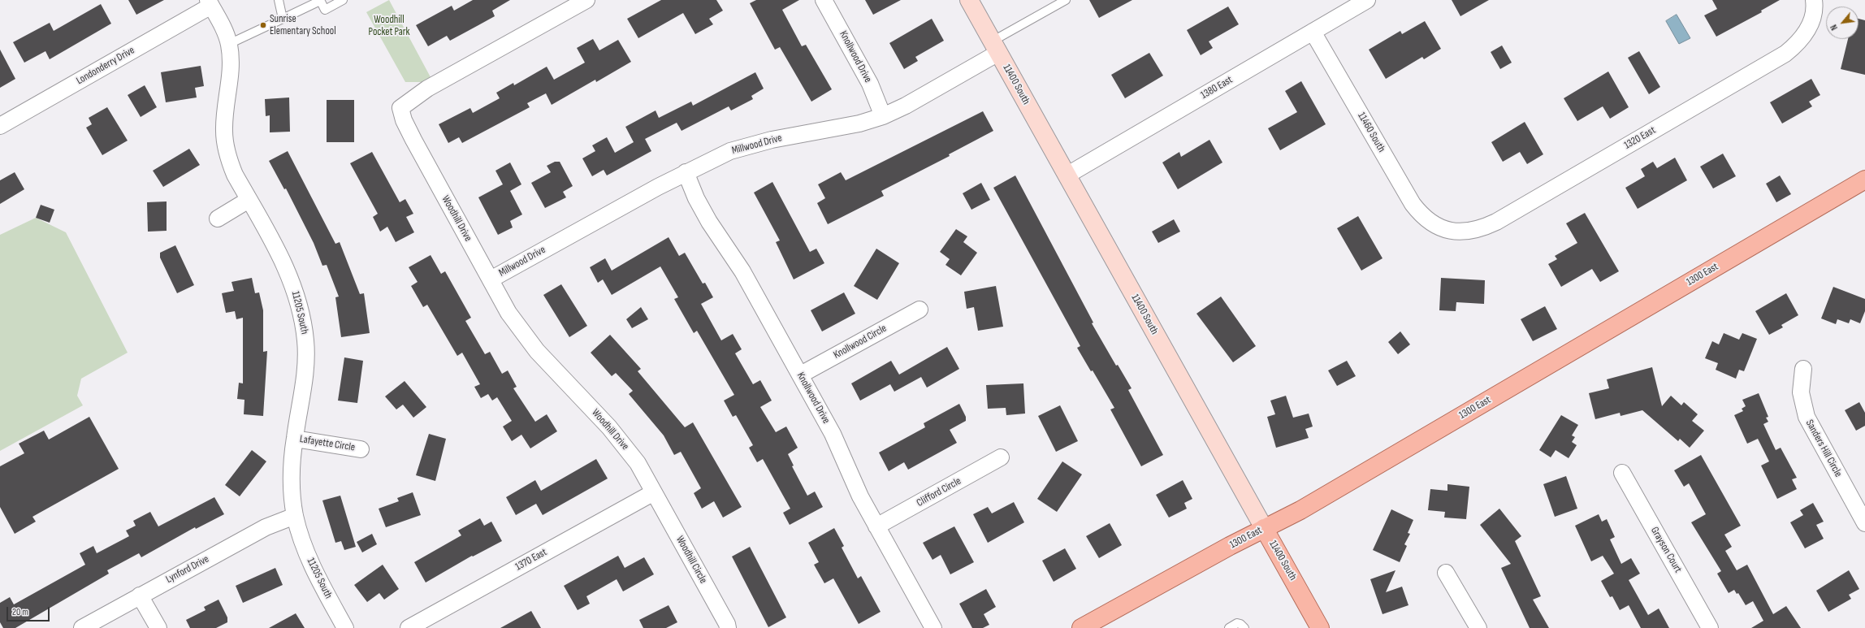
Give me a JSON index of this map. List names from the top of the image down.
{
  "streets": {
    "main road": ["11400 South", "1300 East"],
    "street": [
      "Knollwood Drive",
      "Londonderry Drive",
      "1380 East",
      "11460 South",
      "1320 East",
      "Millwood Drive",
      "Woodhill Drive",
      "11205 South",
      "Knollwood Circle",
      "Lafayette Circle",
      "Sanders Hill Circle",
      "Clifford Circle",
      "Grayson Court",
      "1370 East",
      "Woodhill Circle",
      "Lynford Drive"
    ]
  },
  "crossings": [
    ["Knollwood Drive", "Millwood Drive"],
    ["Knollwood Drive", "Knollwood Circle"],
    ["Knollwood Drive", "Clifford Circle"],
    ["Londonderry Drive", "11205 South"],
    ["11400 South", "1380 East"],
    ["11400 South", "Millwood Drive"],
    ["11400 South", "1300 East"],
    ["1380 East", "11460 South"],
    ["11460 South", "1320 East"],
    ["Millwood Drive", "Woodhill Drive"],
    ["Woodhill Drive", "1370 East"],
    ["Woodhill Drive", "Woodhill Circle"],
    ["11205 South", "Lafayette Circle"],
    ["11205 South", "Lynford Drive"],
    ["1370 East", "Woodhill Circle"]
  ],
  "parks": ["Woodhill Pocket Park"],
  "places": ["Sunrise Elementary School"],
  "scale_bar": "20 m",
  "north": "bottom left"
}
